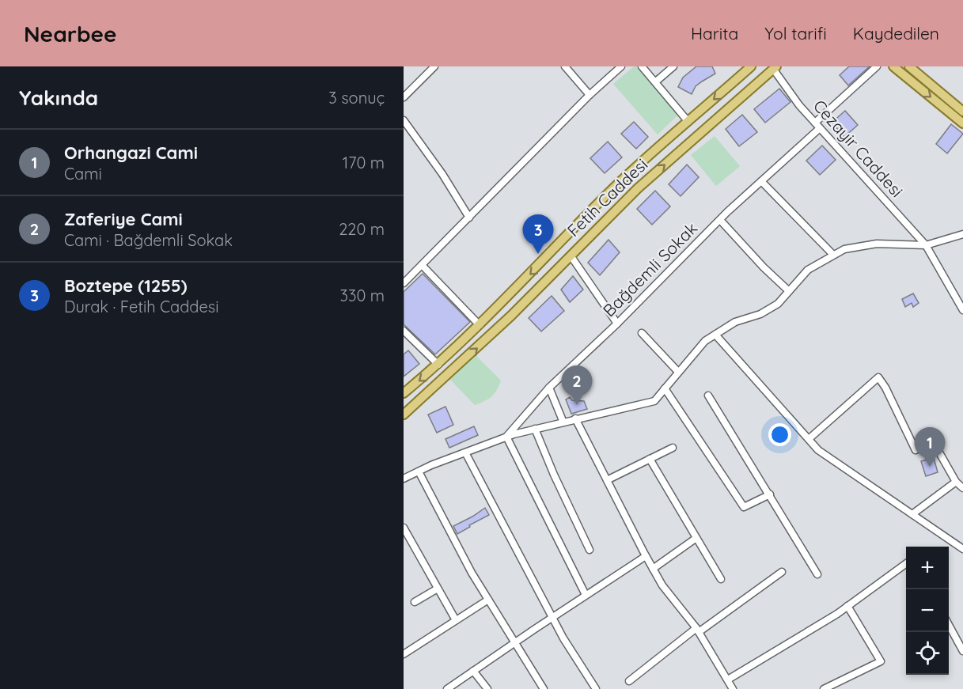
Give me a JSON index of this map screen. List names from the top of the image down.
{
  "streets": {
    "main road": ["Fetih Caddesi"],
    "street": ["Cezayir Caddesi", "Bağdemli Sokak"]
  },
  "crossings": [
    ["Cezayir Caddesi", "Fetih Caddesi"],
    ["Cezayir Caddesi", "Bağdemli Sokak"]
  ],
  "page": {
    "header": "Nearbee",
    "nav": ["Harita", "Yol tarifi", "Kaydedilen"],
    "heading": ["Yakında", "3 sonuç"],
    "list": [
      {
        "mark": "1",
        "name": "Orhangazi Cami",
        "note": "Cami",
        "value": "170 m"
      },
      {
        "mark": "2",
        "name": "Zaferiye Cami",
        "note": "Cami · Bağdemli Sokak",
        "value": "220 m"
      },
      {
        "mark": "3",
        "name": "Boztepe (1255)",
        "note": "Durak · Fetih Caddesi",
        "value": "330 m"
      }
    ],
    "pins": ["3", "2", "1"],
    "map_buttons": ["+", "−"]
  }
}
